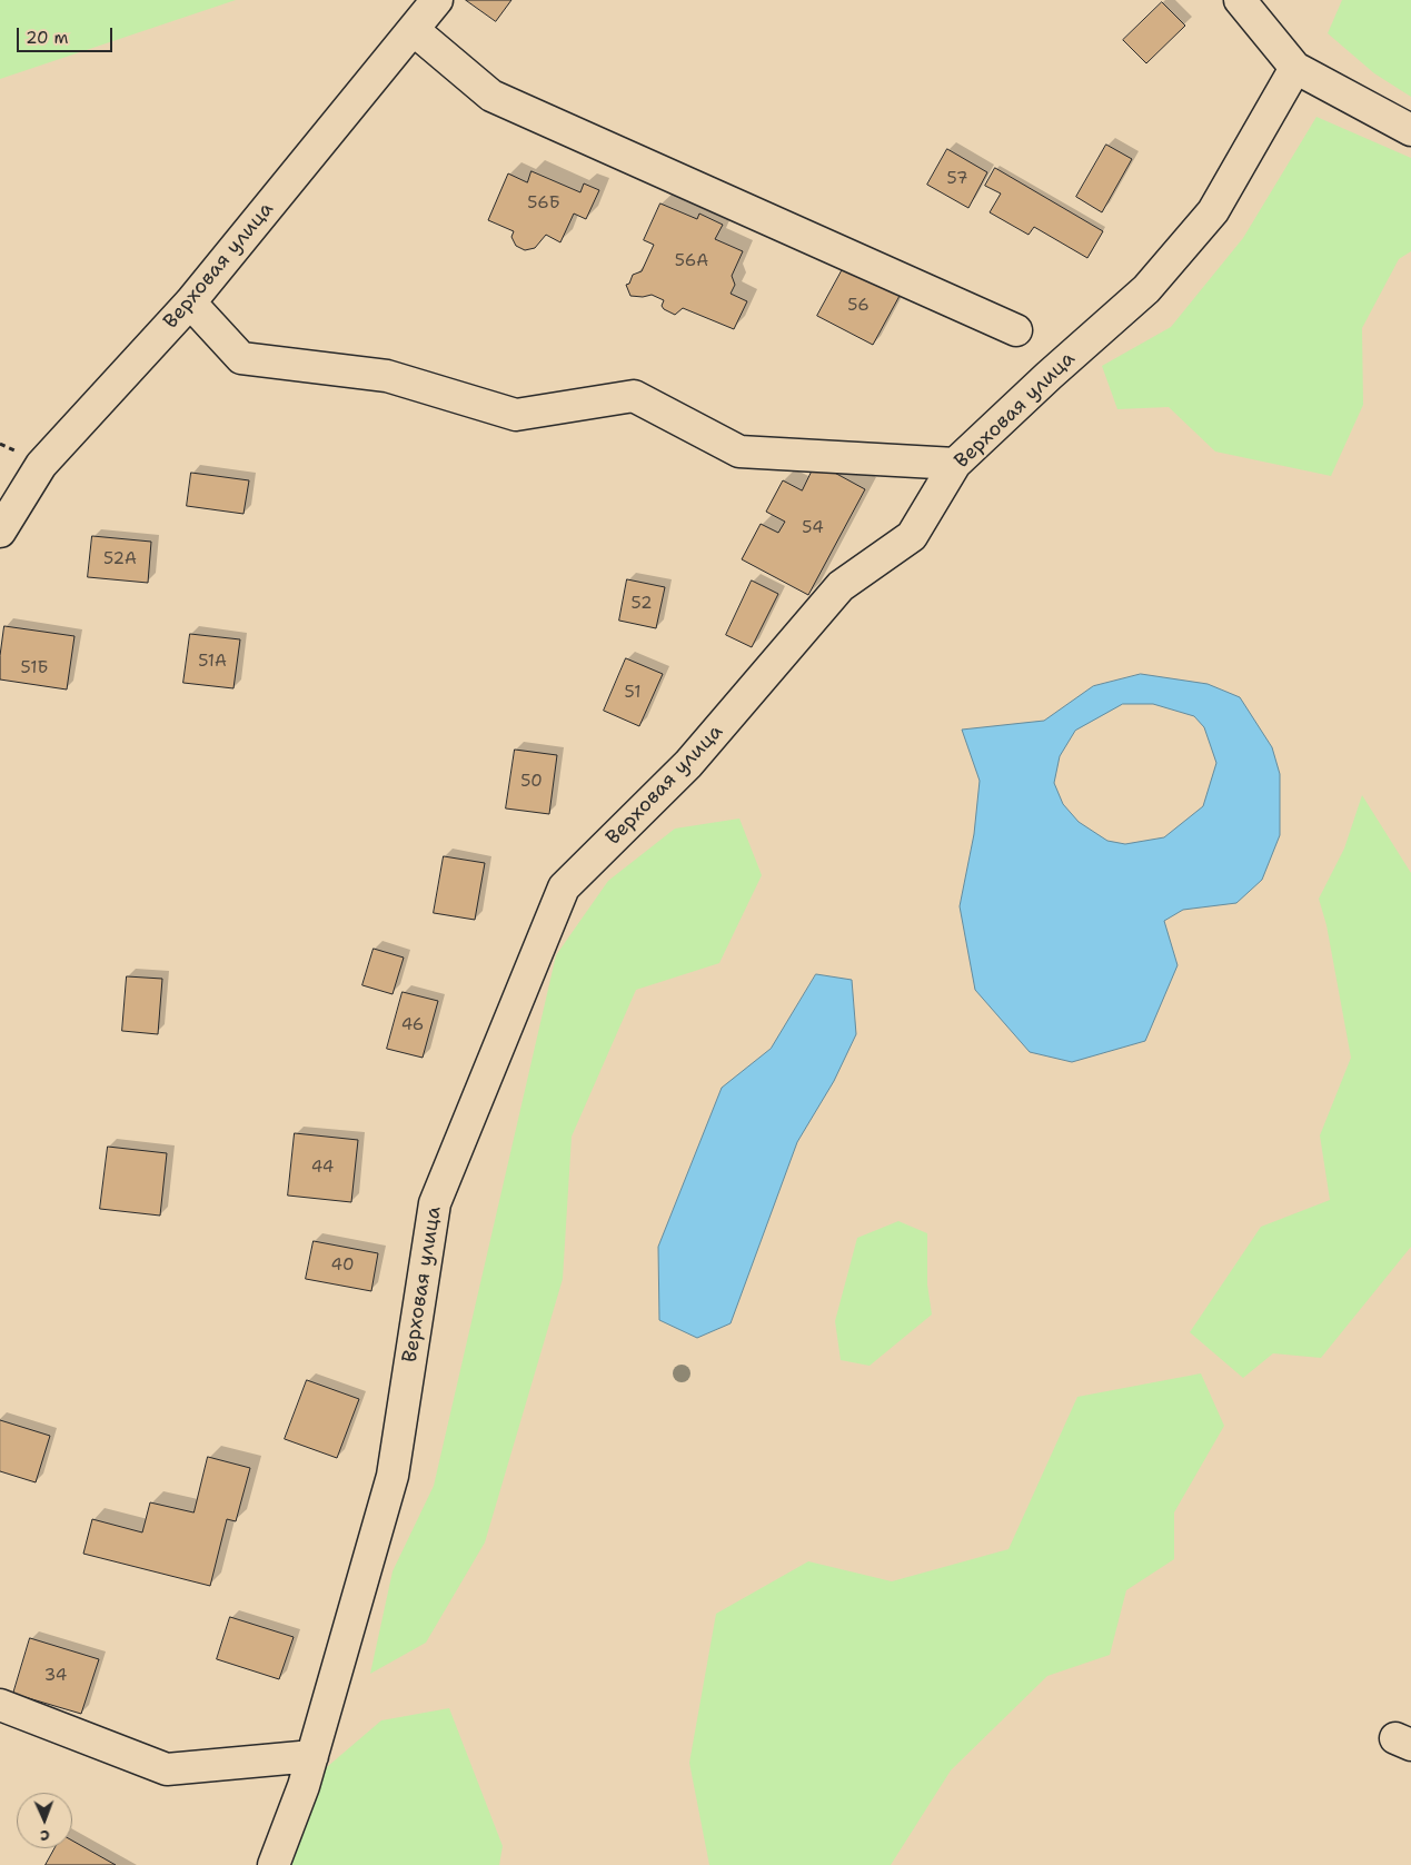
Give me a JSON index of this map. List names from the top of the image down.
{
  "streets": {
    "street": ["Верховая улица"]
  },
  "house_numbers": [
    "57",
    "56Б",
    "56А",
    "56",
    "54",
    "52А",
    "52",
    "51А",
    "51Б",
    "51",
    "50",
    "46",
    "44",
    "40",
    "34"
  ],
  "scale_bar": "20 m",
  "north": "bottom"
}
